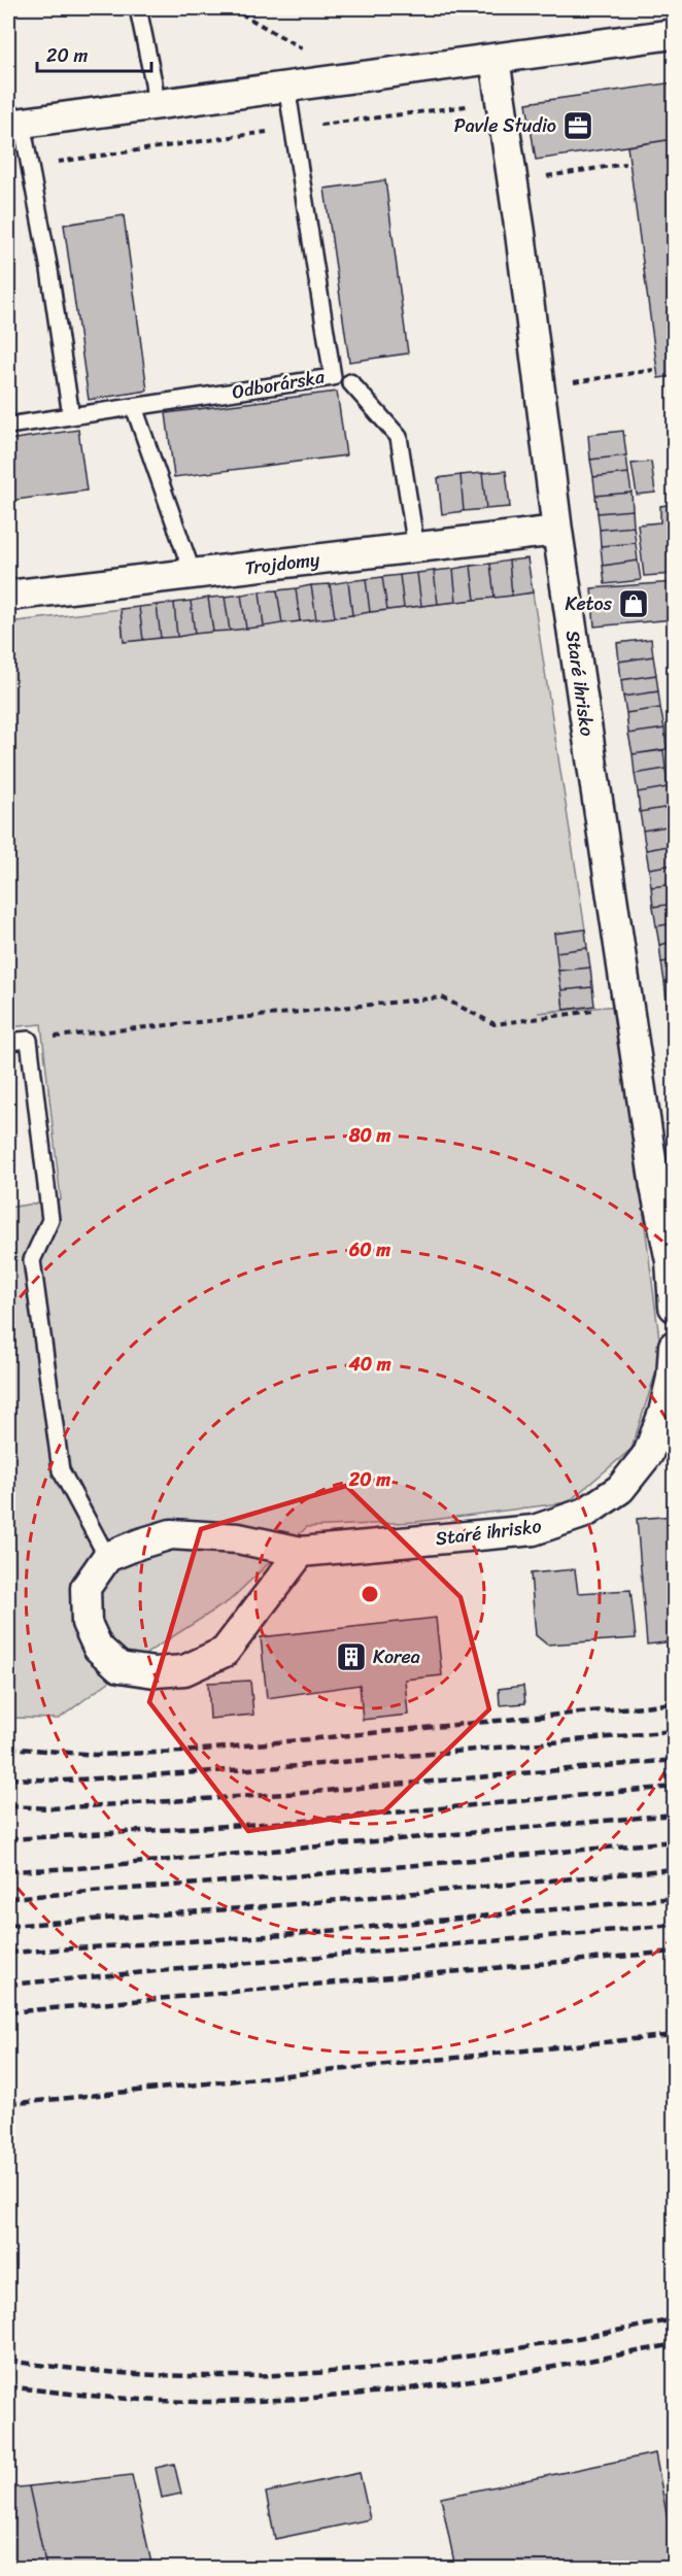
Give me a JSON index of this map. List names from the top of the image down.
{
  "streets": {
    "street": ["Trojdomy", "Staré ihrisko"],
    "lane": ["Odborárska"]
  },
  "crossings": [
    ["Trojdomy", "Staré ihrisko"]
  ],
  "places": {
    "office": ["Pavle Studio"],
    "shop": ["Ketos"],
    "building": ["Korea"]
  },
  "scale_bar": "20 m",
  "rings": [
    "80 m",
    "60 m",
    "40 m",
    "20 m"
  ]
}
